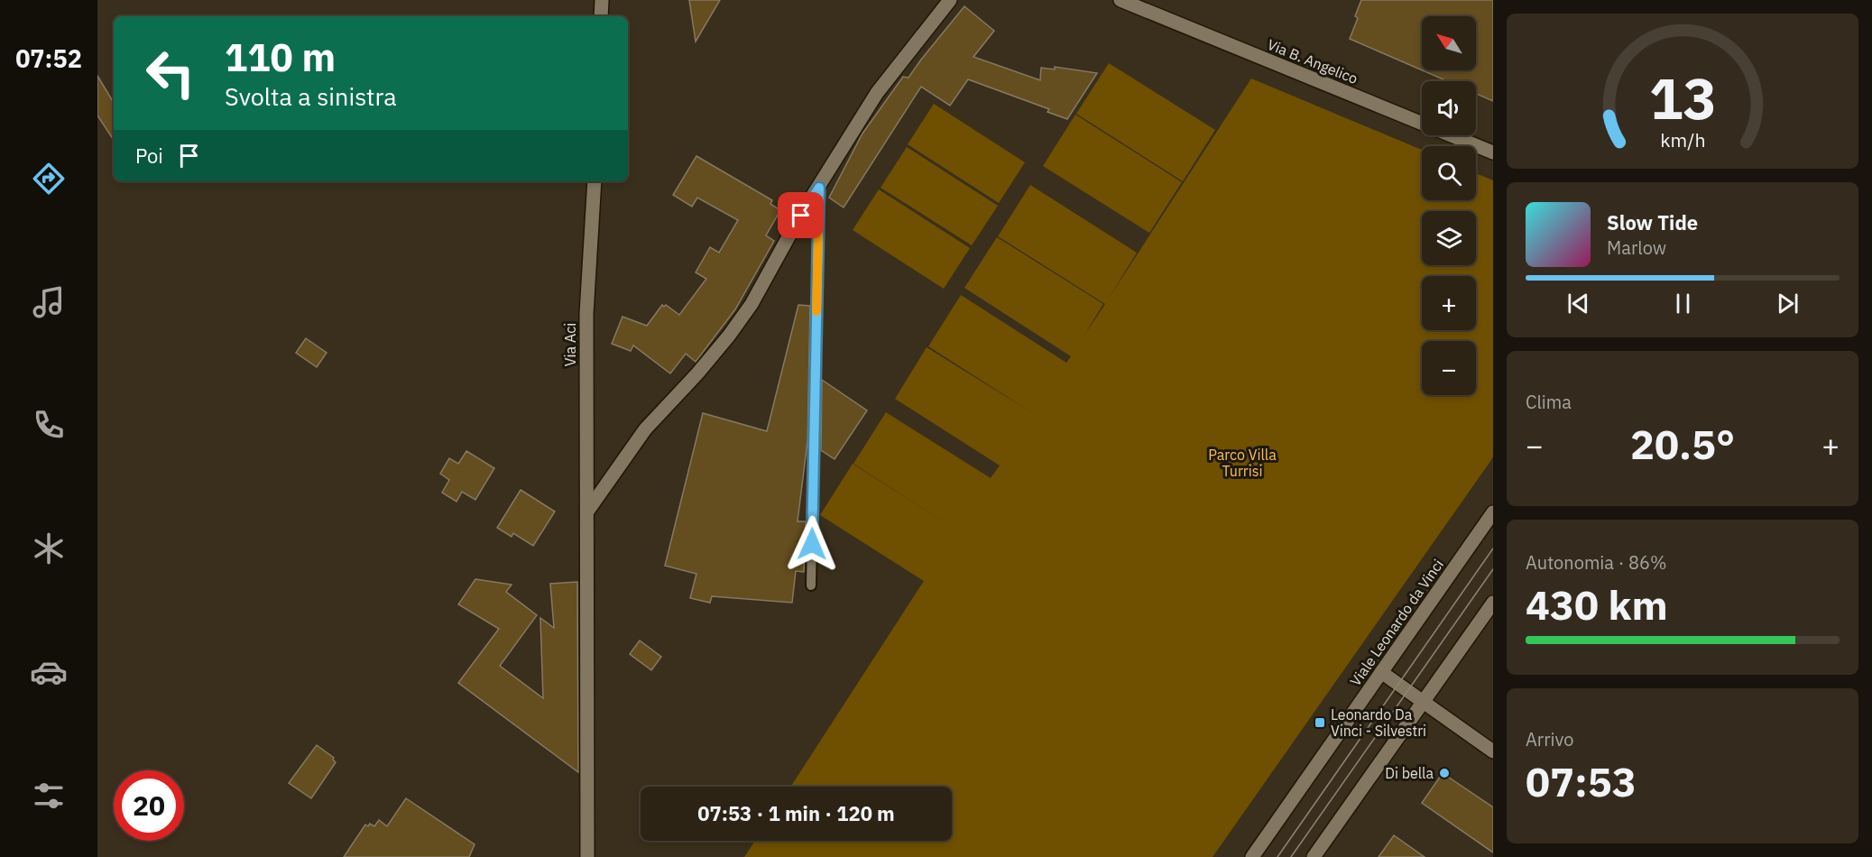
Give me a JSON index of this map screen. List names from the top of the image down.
{
  "streets": {
    "street": ["Via B. Angelico", "Via Aci", "Viale Leonardo da Vinci"]
  },
  "parks": ["Parco Villa Turrisi"],
  "places": {
    "transit": ["Leonardo Da Vinci - Silvestri"],
    "other": ["Di bella"]
  },
  "north": "top left",
  "page": {
    "tabs": "07:52",
    "map_buttons": ["+", "−"],
    "turn": ["110 m", "Svolta a sinistra"],
    "then": "Poi",
    "song": ["Slow Tide", "Marlow"],
    "tile": [
      "Clima",
      ["Autonomia · 86%", "430 km"],
      ["Arrivo", "07:53"]
    ],
    "heat": ["−", "20.5°", "+"],
    "limit": "20",
    "trip": "07:53 · 1 min · 120 m",
    "gauge": ["13", "km/h"]
  }
}
